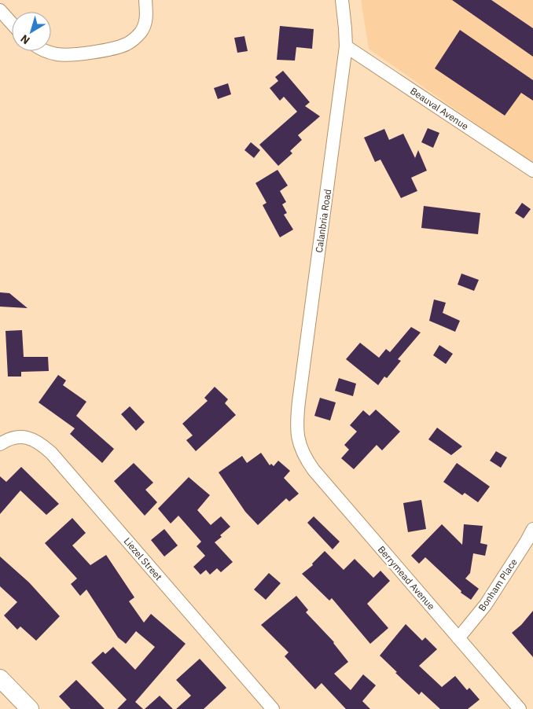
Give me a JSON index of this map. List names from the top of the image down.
{
  "streets": {
    "street": [
      "Beauval Avenue",
      "Calanbria Road",
      "Liezel Street",
      "Berrymead Avenue",
      "Bonham Place"
    ]
  },
  "crossings": [
    ["Beauval Avenue", "Calanbria Road"],
    ["Calanbria Road", "Berrymead Avenue"],
    ["Berrymead Avenue", "Bonham Place"]
  ],
  "north": "bottom left"
}
